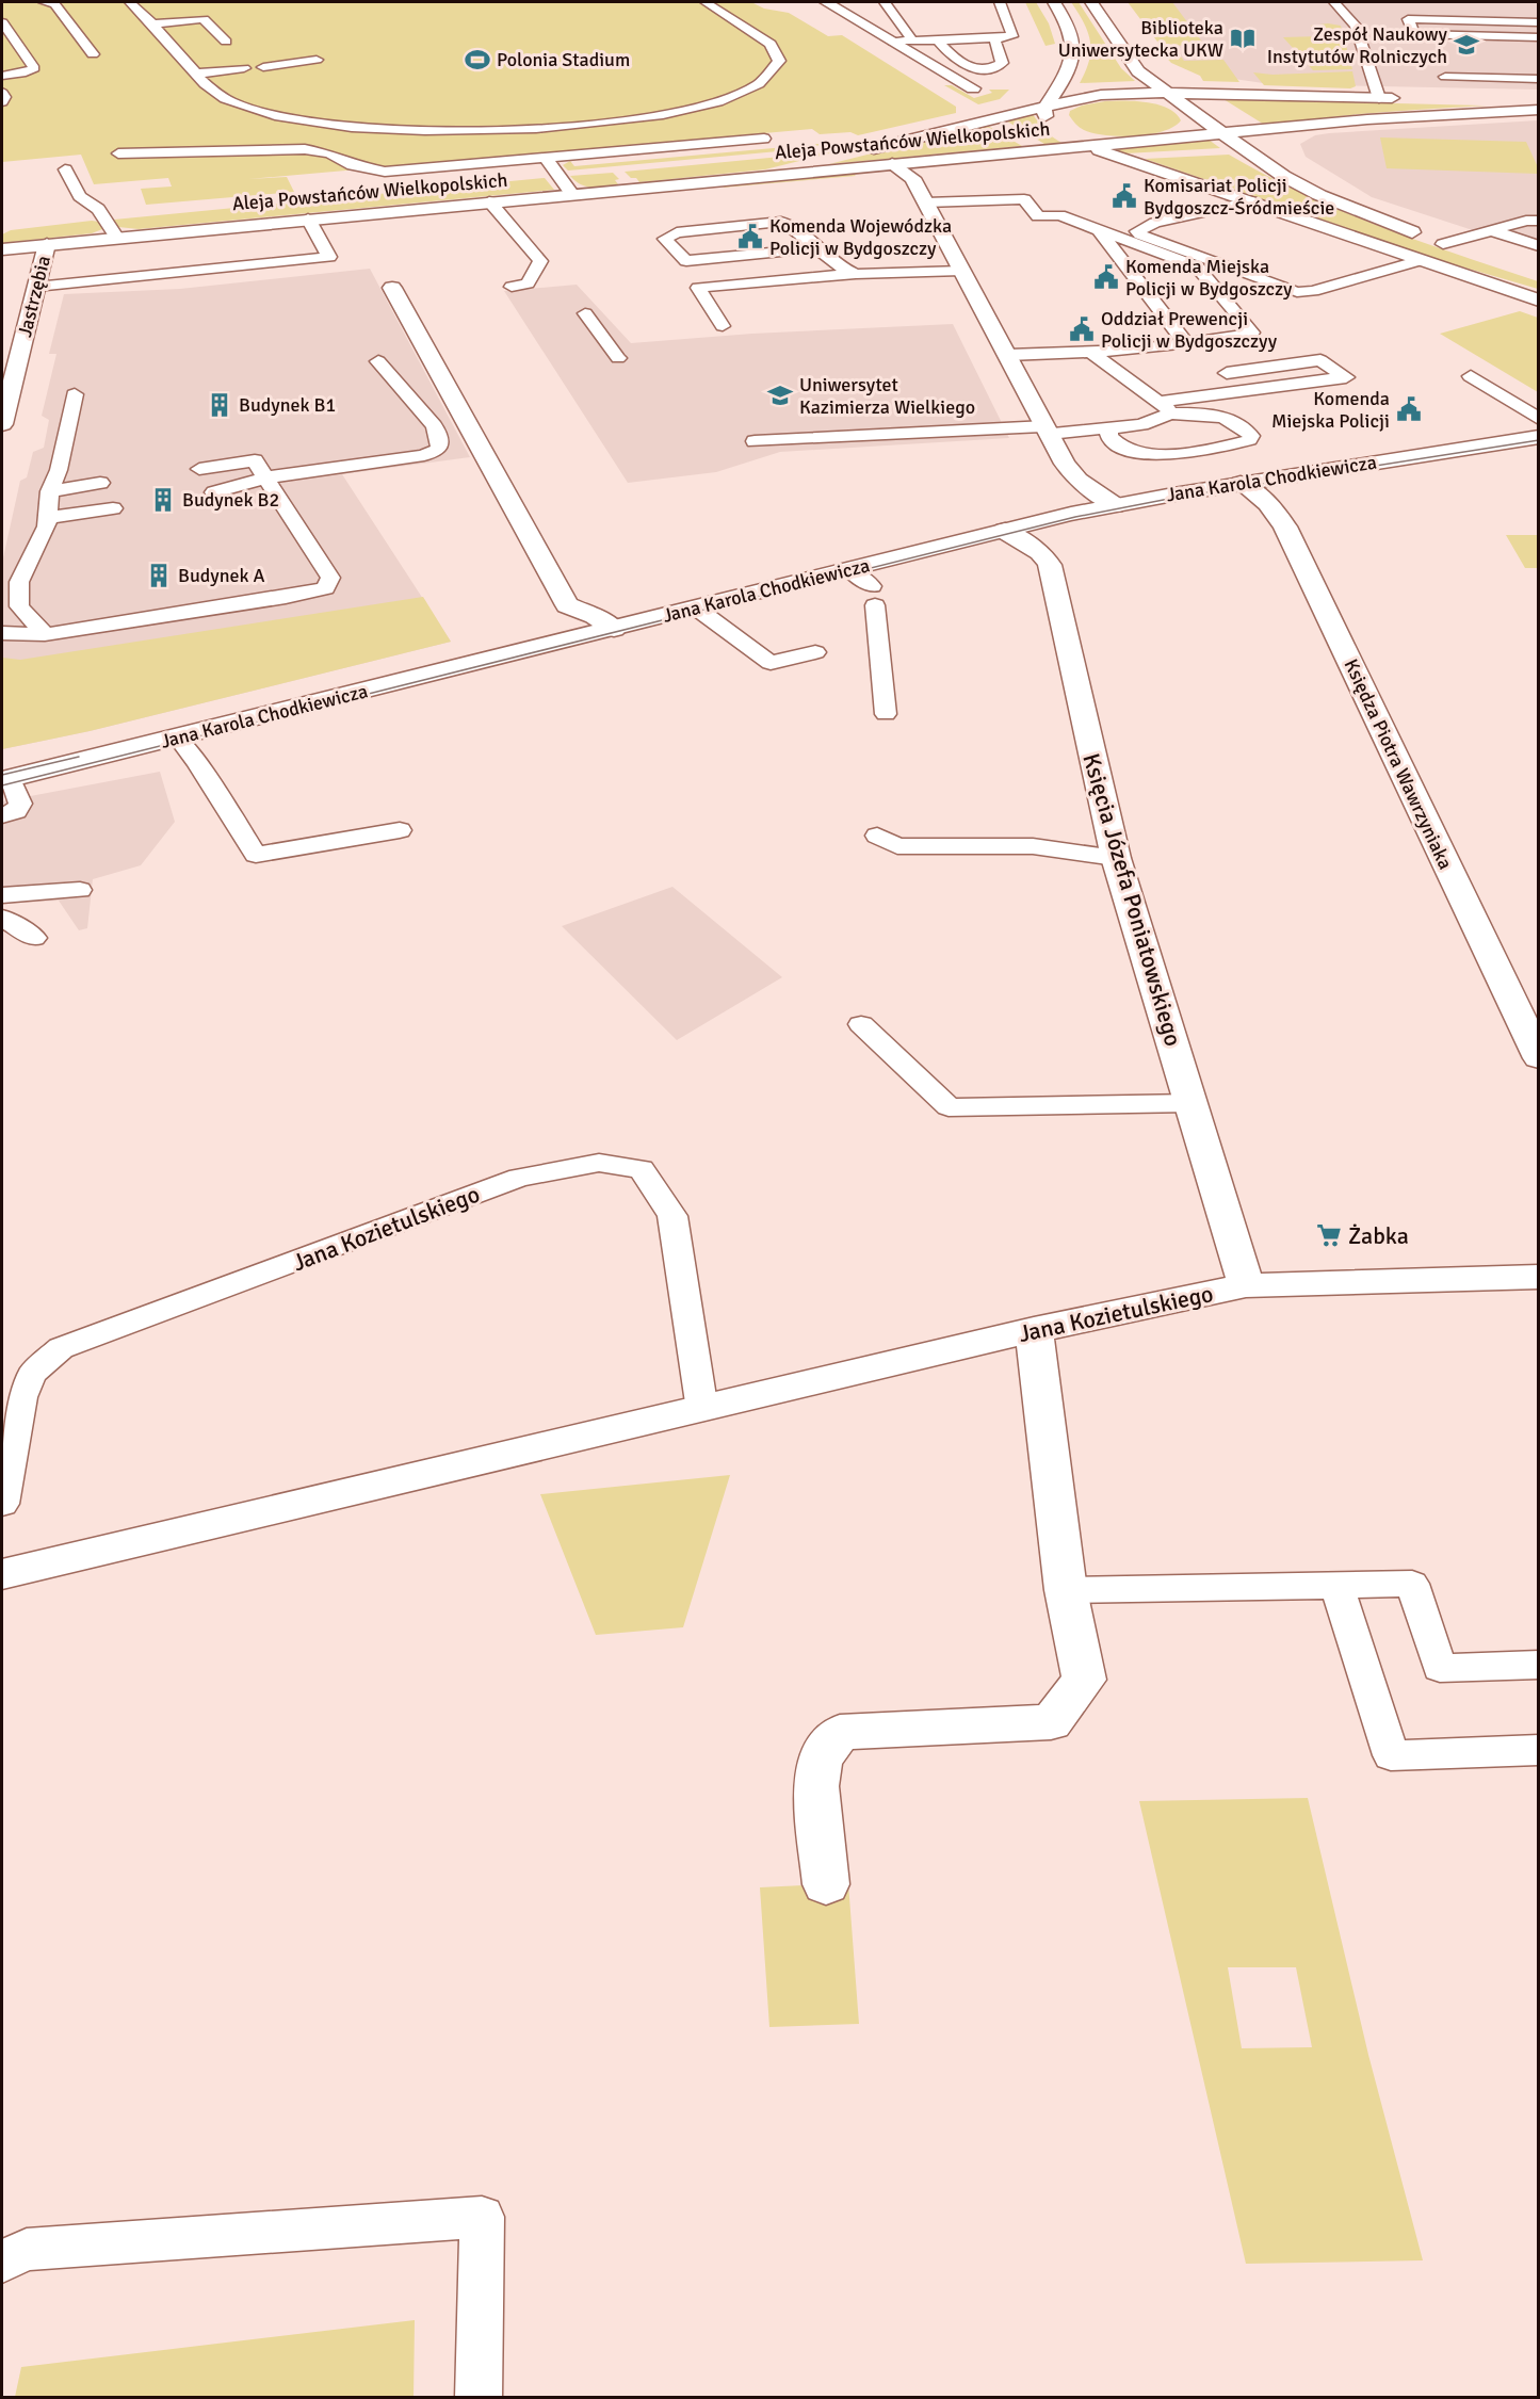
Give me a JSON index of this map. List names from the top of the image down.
{
  "streets": {
    "street": [
      "Aleja Powstańców Wielkopolskich",
      "Jastrzębia",
      "Jana Karola Chodkiewicza",
      "Księdza Piotra Wawrzyniaka",
      "Księcia Józefa Poniatowskiego",
      "Jana Kozietulskiego"
    ]
  },
  "crossings": [
    ["Aleja Powstańców Wielkopolskich", "Jastrzębia"],
    ["Jana Karola Chodkiewicza", "Księdza Piotra Wawrzyniaka"],
    ["Jana Karola Chodkiewicza", "Księcia Józefa Poniatowskiego"],
    ["Księcia Józefa Poniatowskiego", "Jana Kozietulskiego"]
  ],
  "places": {
    "library": ["Biblioteka Uniwersytecka UKW"],
    "school or university": ["Zespół Naukowy Instytutów Rolniczych", "Uniwersytet Kazimierza Wielkiego"],
    "sports": ["Polonia Stadium"],
    "public building": [
      "Komisariat Policji Bydgoszcz-Śródmieście",
      "Komenda Wojewódzka Policji w Bydgoszczy",
      "Komenda Miejska Policji w Bydgoszczy",
      "Oddział Prewencji Policji w Bydgoszczyy",
      "Komenda Miejska Policji"
    ],
    "building": ["Budynek B1", "Budynek B2", "Budynek A"],
    "supermarket": ["Żabka"]
  }
}
